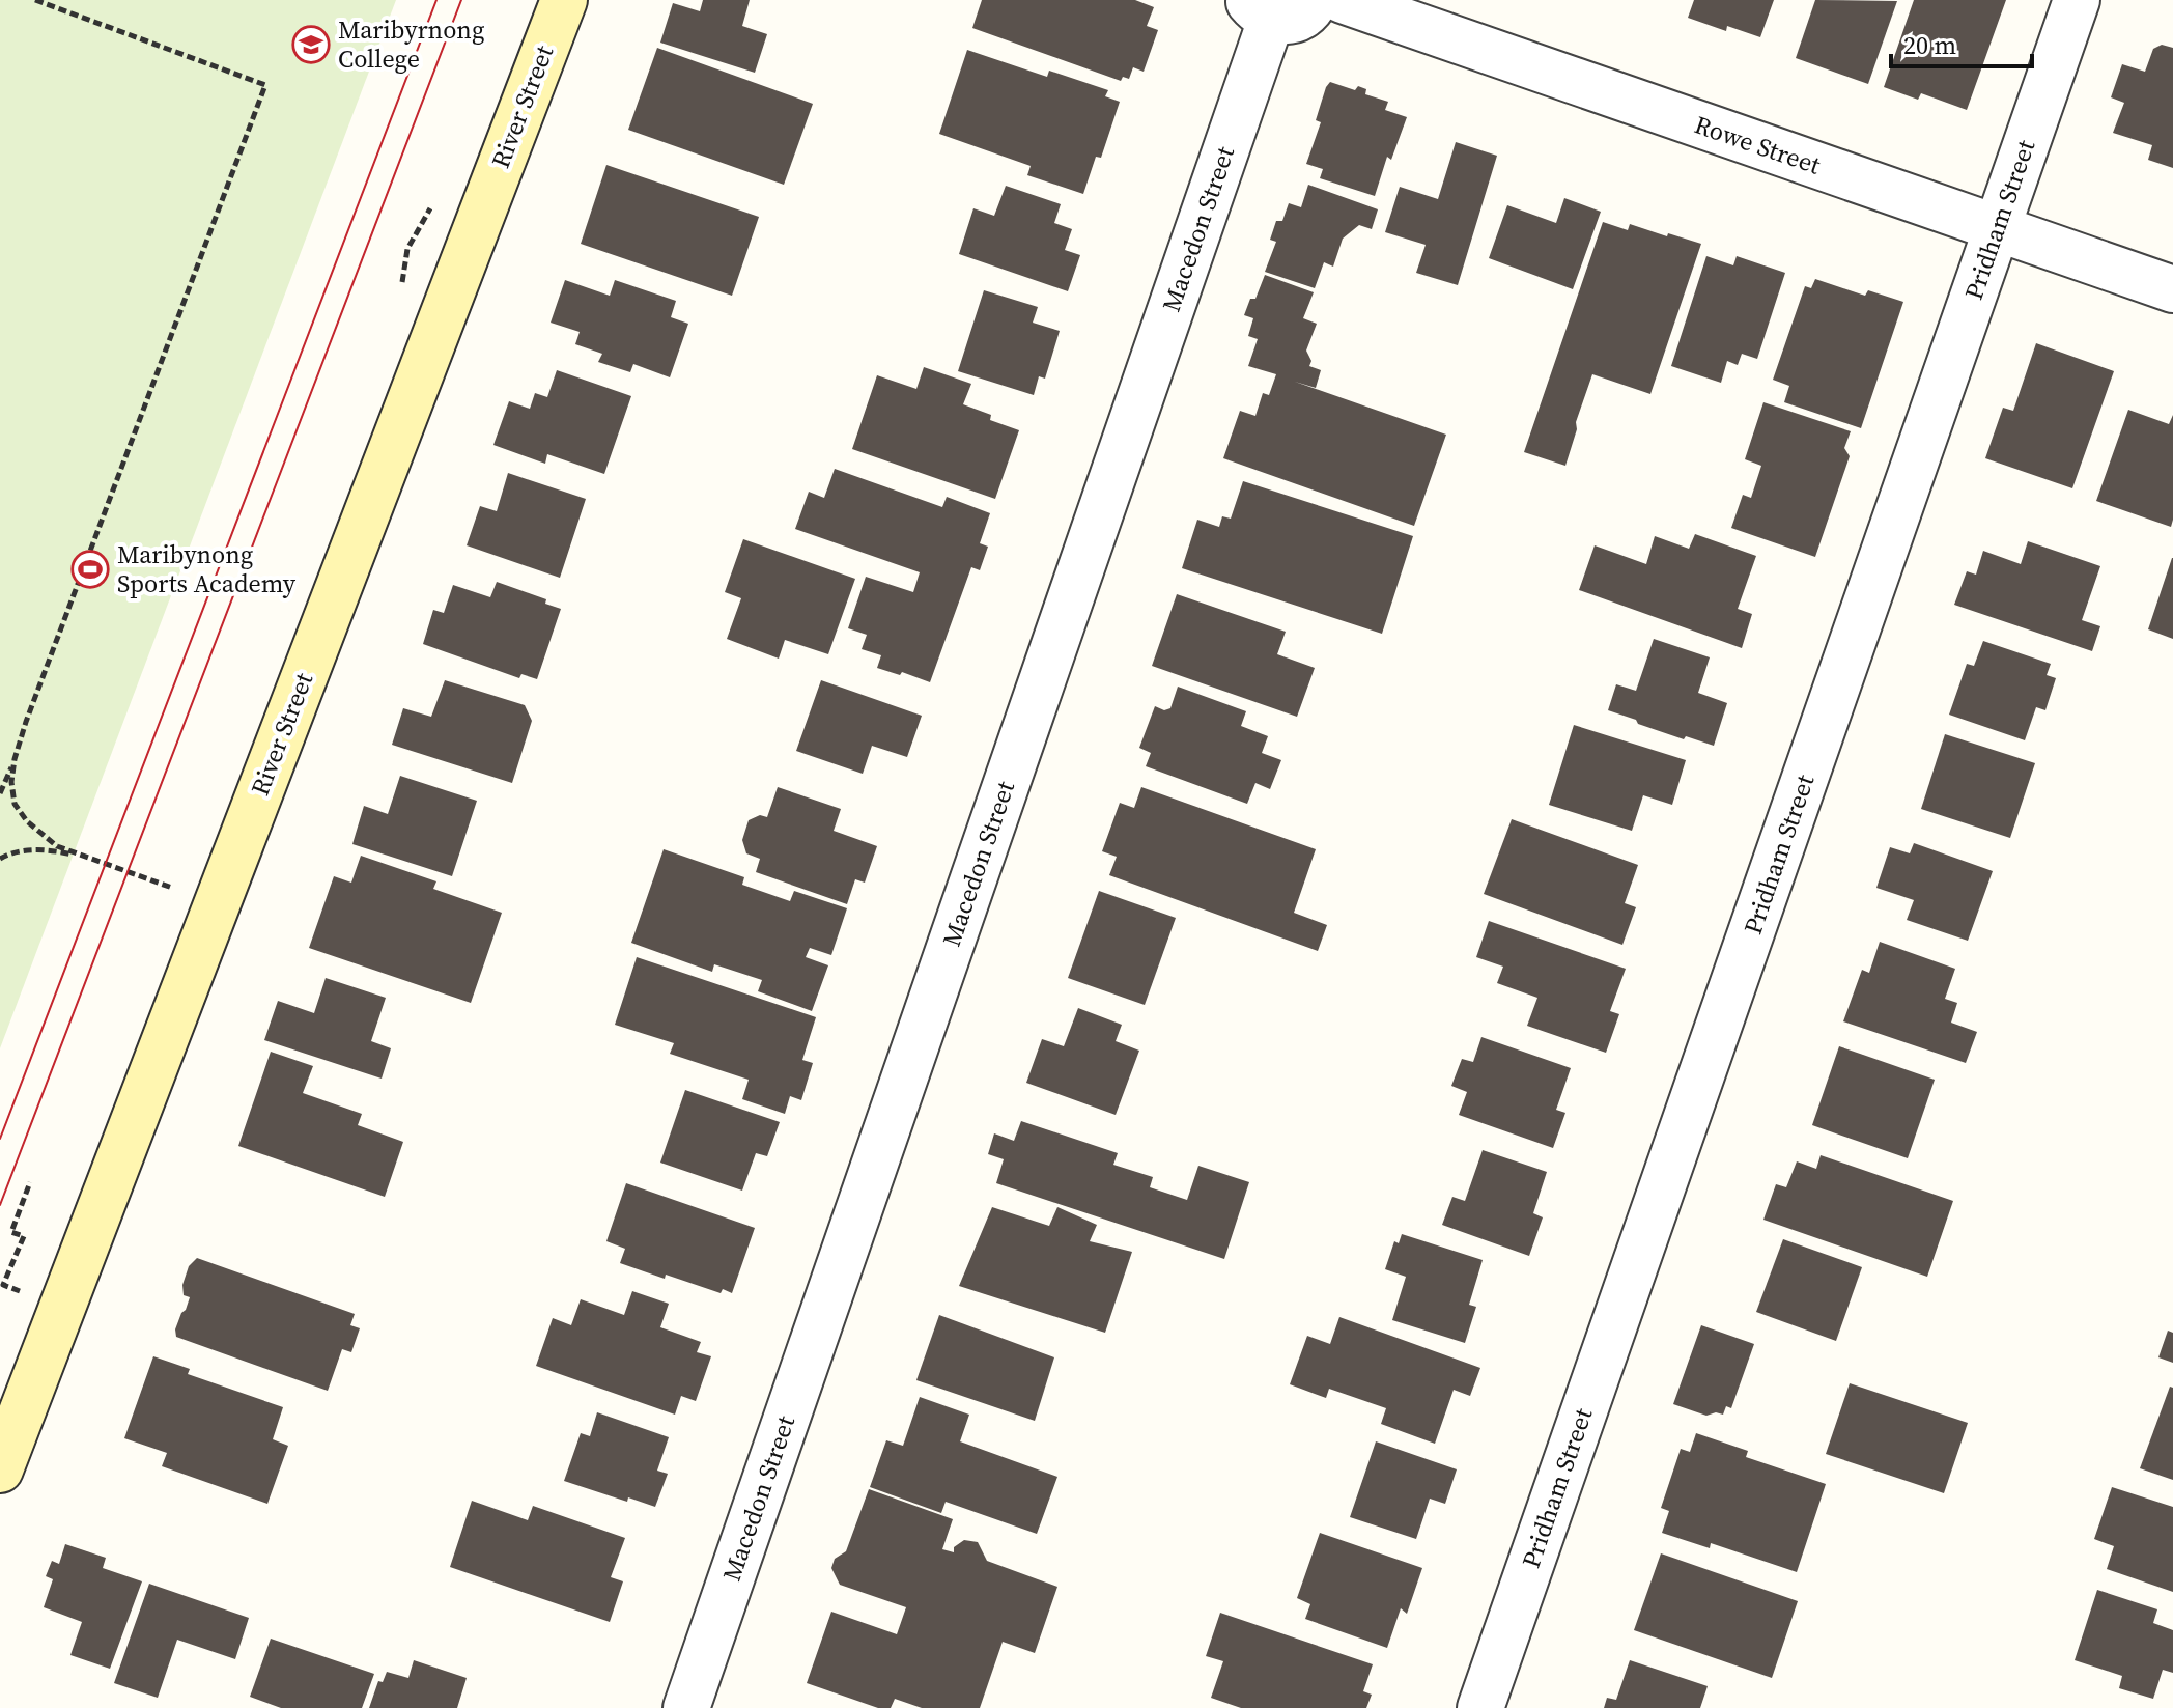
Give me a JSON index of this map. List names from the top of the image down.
{
  "streets": {
    "street": [
      "River Street",
      "Rowe Street",
      "Pridham Street",
      "Macedon Street"
    ]
  },
  "crossings": [
    ["Rowe Street", "Pridham Street"]
  ],
  "places": {
    "school or university": ["Maribyrnong College"],
    "sports": ["Maribynong Sports Academy"]
  },
  "scale_bar": "20 m"
}
